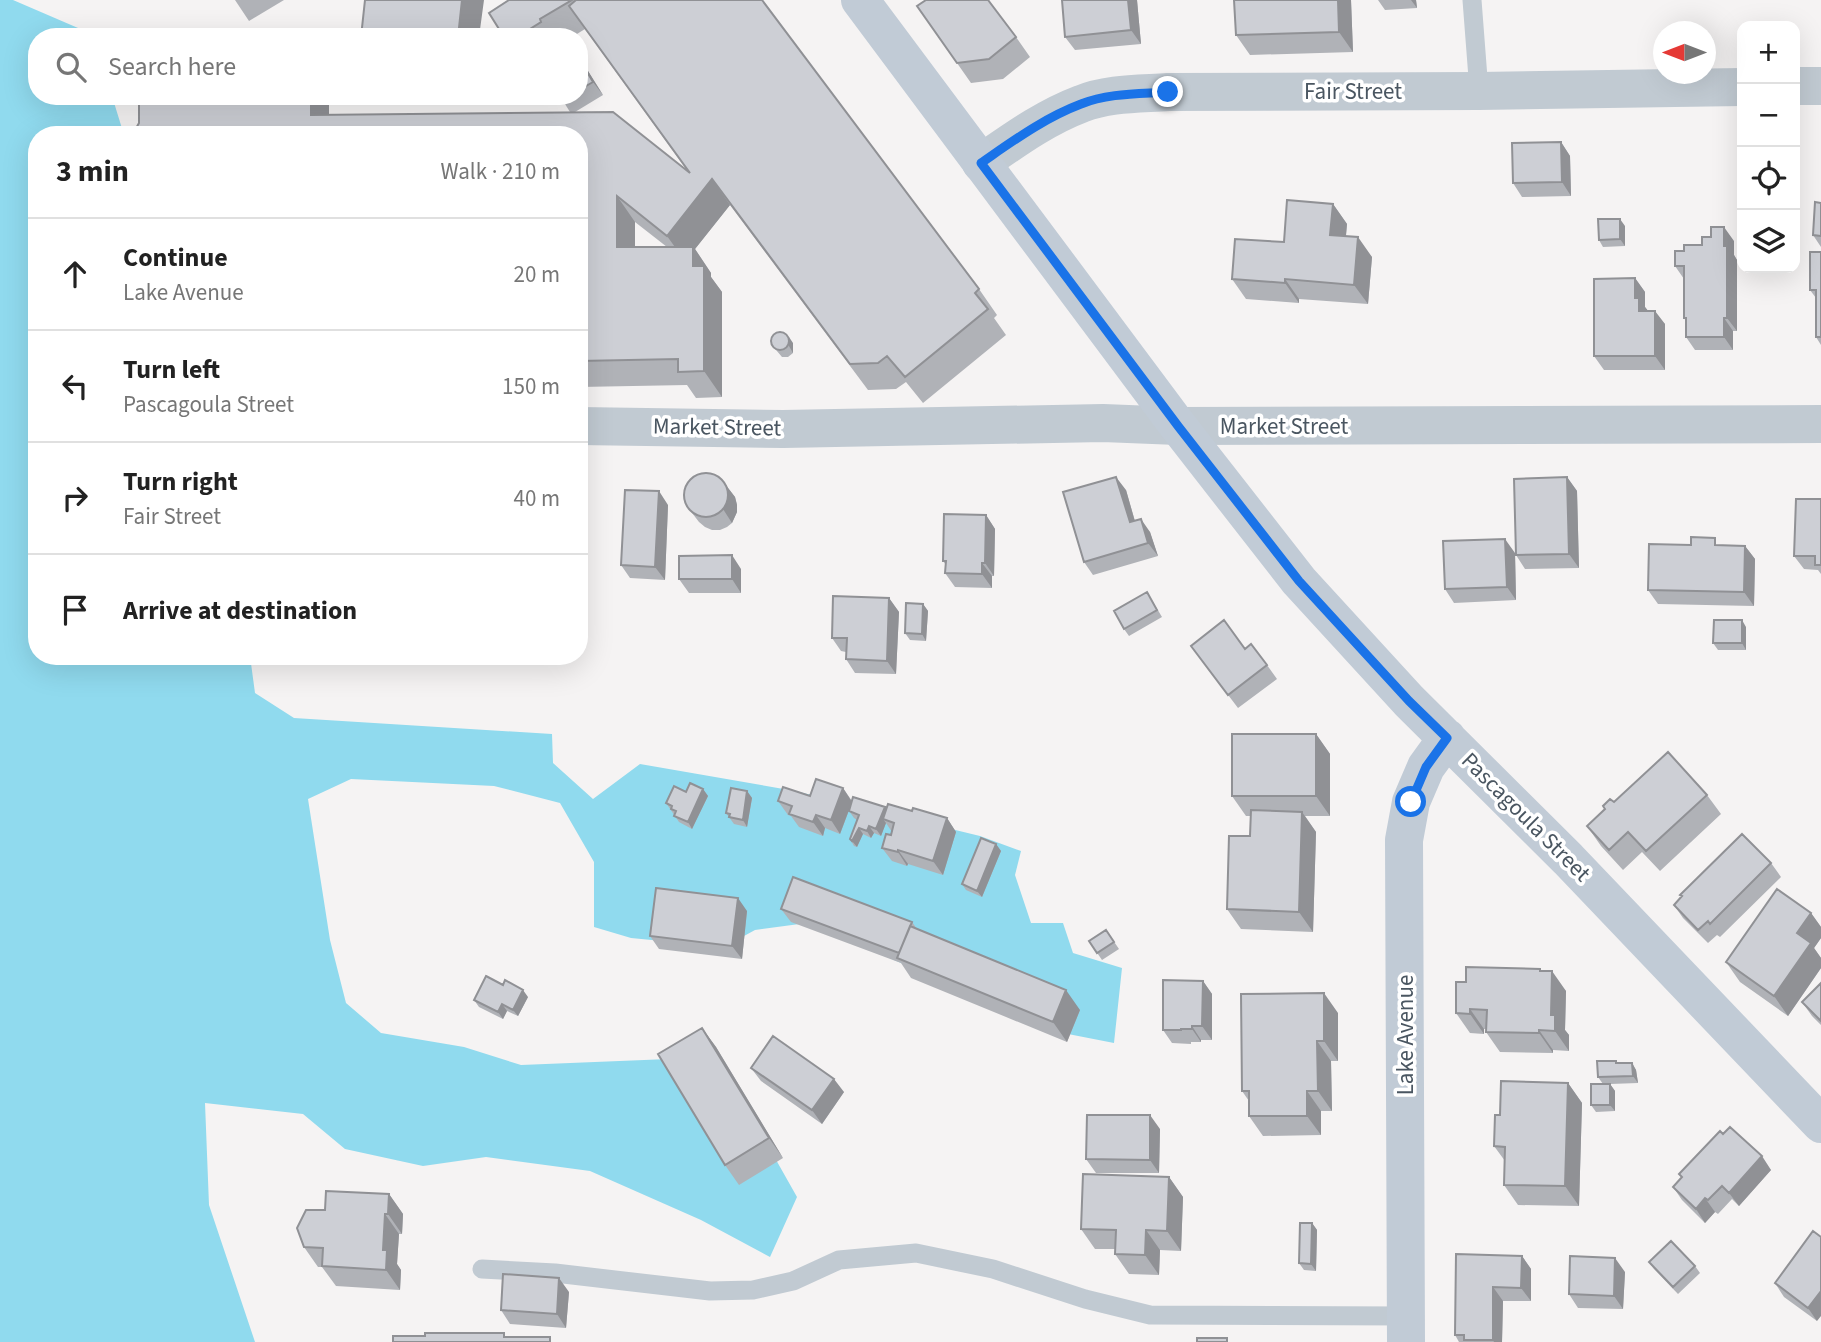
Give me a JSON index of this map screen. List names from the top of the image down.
{
  "streets": {
    "street": [
      "Fair Street",
      "Market Street",
      "Pascagoula Street",
      "Lake Avenue"
    ]
  },
  "crossings": [
    ["Fair Street", "Pascagoula Street"],
    ["Market Street", "Pascagoula Street"],
    ["Pascagoula Street", "Lake Avenue"]
  ],
  "north": "left",
  "page": {
    "map_buttons": ["+", "−"],
    "search": "Search here",
    "heading": ["3 min", "Walk · 210 m"],
    "list": [
      ["Continue", "Lake Avenue", "20 m"],
      ["Turn left", "Pascagoula Street", "150 m"],
      ["Turn right", "Fair Street", "40 m"],
      "Arrive at destination"
    ]
  }
}
